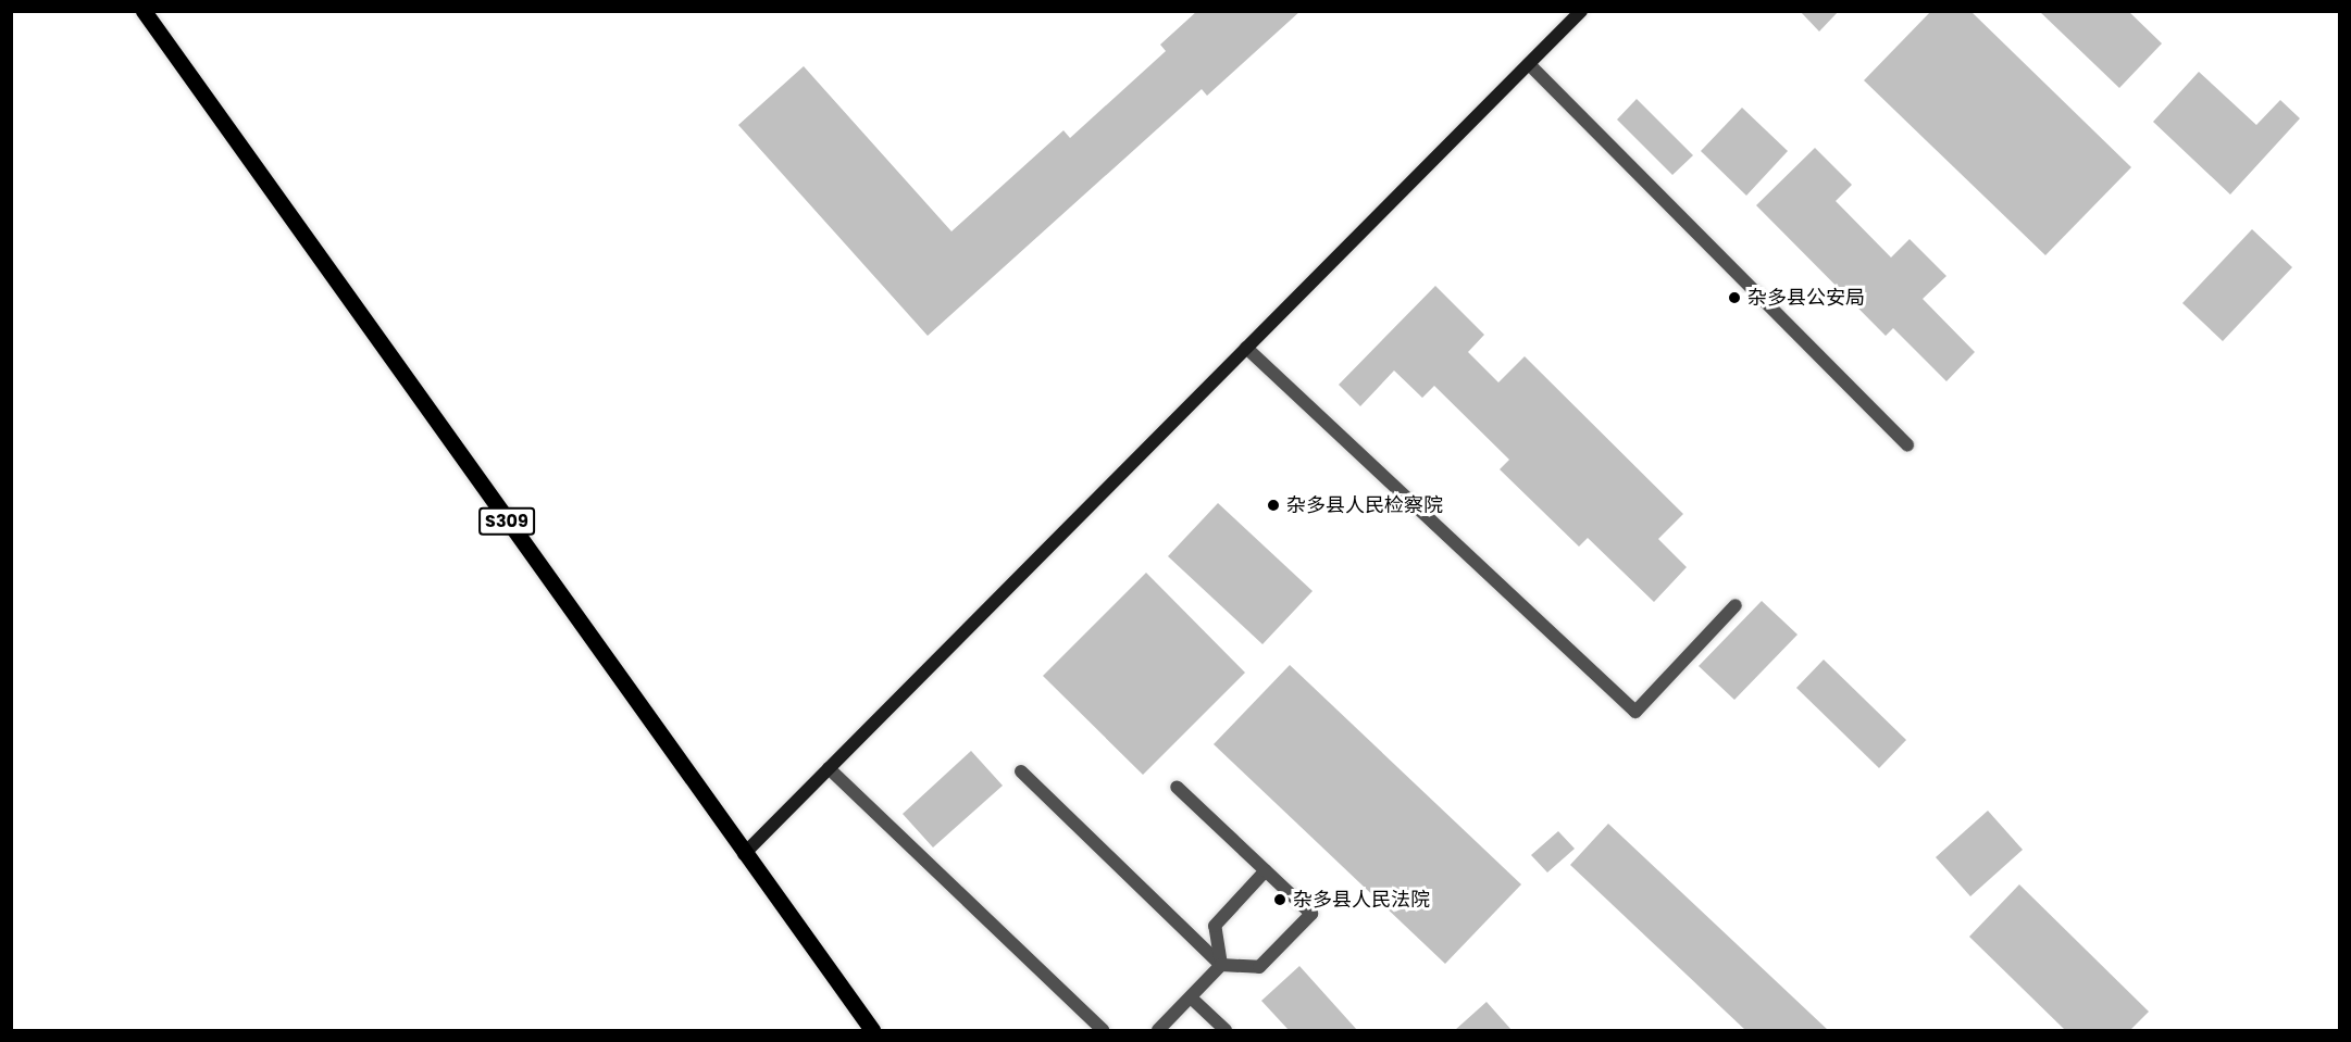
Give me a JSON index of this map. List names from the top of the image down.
{
  "streets": {
    "main road": ["S309"]
  },
  "places": ["杂多县公安局", "杂多县人民检察院", "杂多县人民法院"]
}
